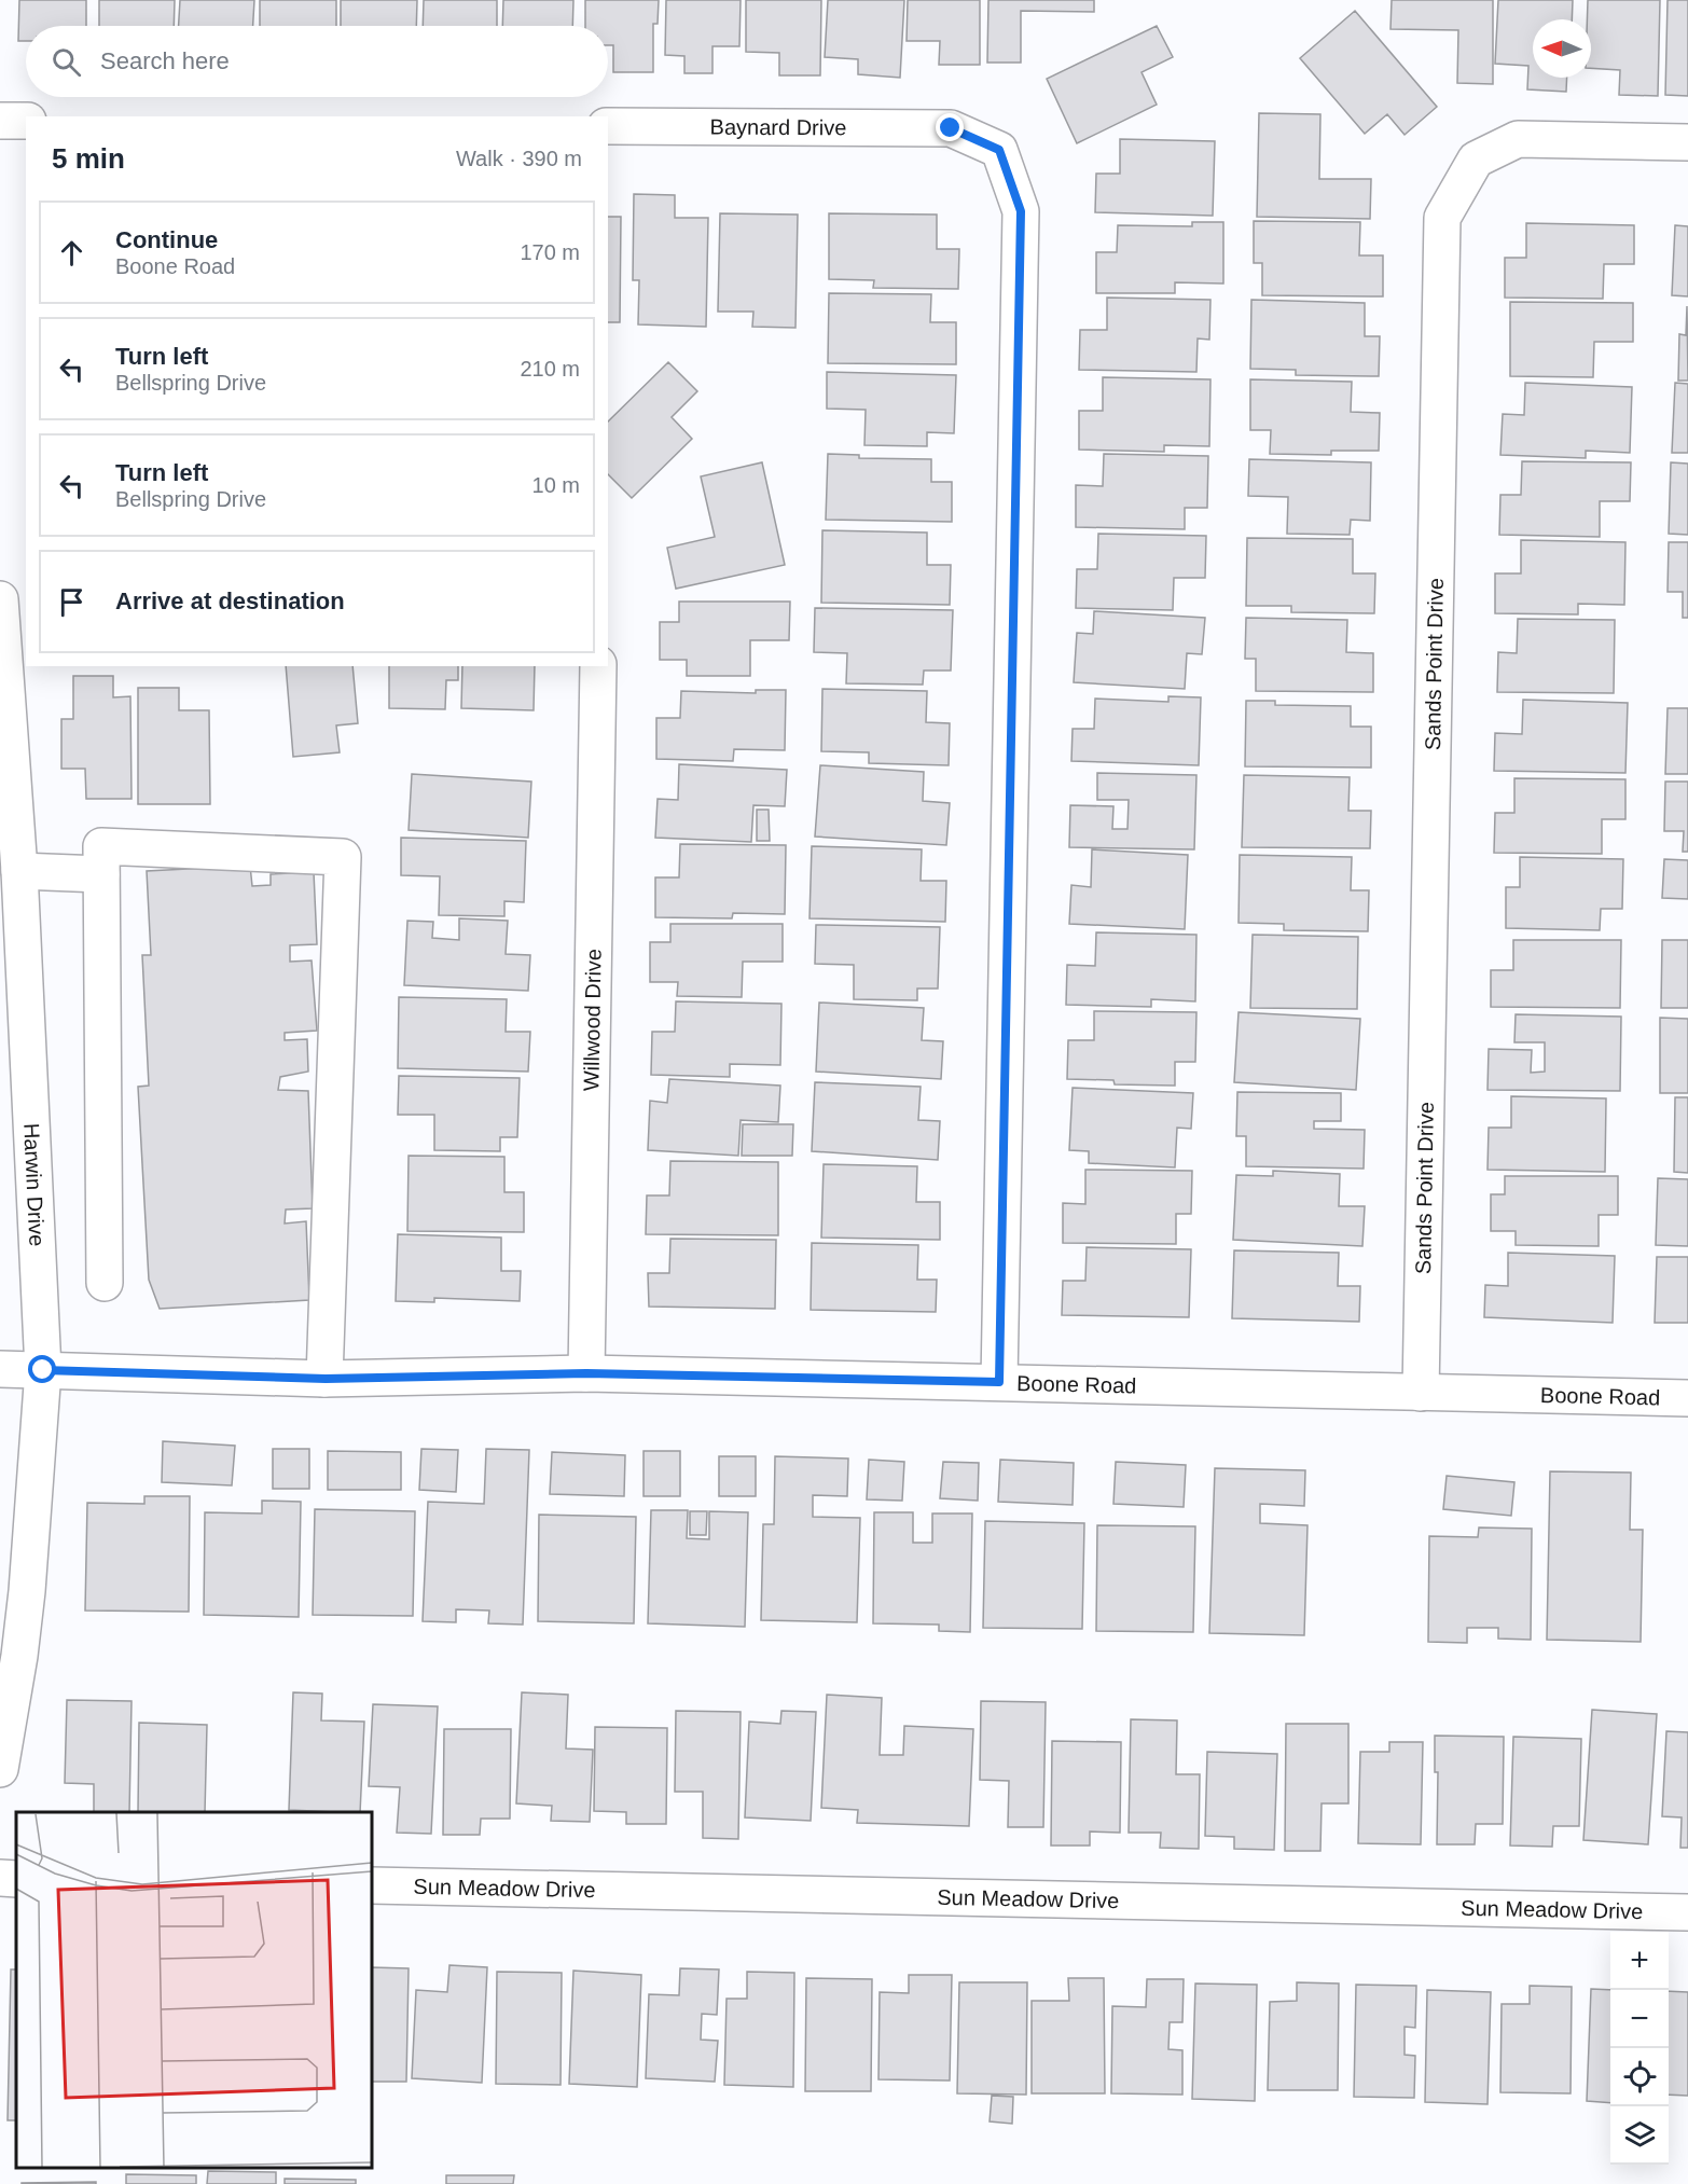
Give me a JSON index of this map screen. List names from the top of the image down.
{
  "streets": {
    "street": [
      "Baynard Drive",
      "Sands Point Drive",
      "Willwood Drive",
      "Harwin Drive",
      "Boone Road",
      "Sun Meadow Drive"
    ]
  },
  "crossings": [
    ["Baynard Drive", "Boone Road"],
    ["Sands Point Drive", "Boone Road"],
    ["Willwood Drive", "Boone Road"],
    ["Harwin Drive", "Boone Road"]
  ],
  "north": "left",
  "page": {
    "search": "Search here",
    "heading": ["5 min", "Walk · 390 m"],
    "list": [
      ["Continue", "Boone Road", "170 m"],
      ["Turn left", "Bellspring Drive", "210 m"],
      ["Turn left", "Bellspring Drive", "10 m"],
      "Arrive at destination"
    ],
    "map_buttons": ["+", "−"]
  }
}
